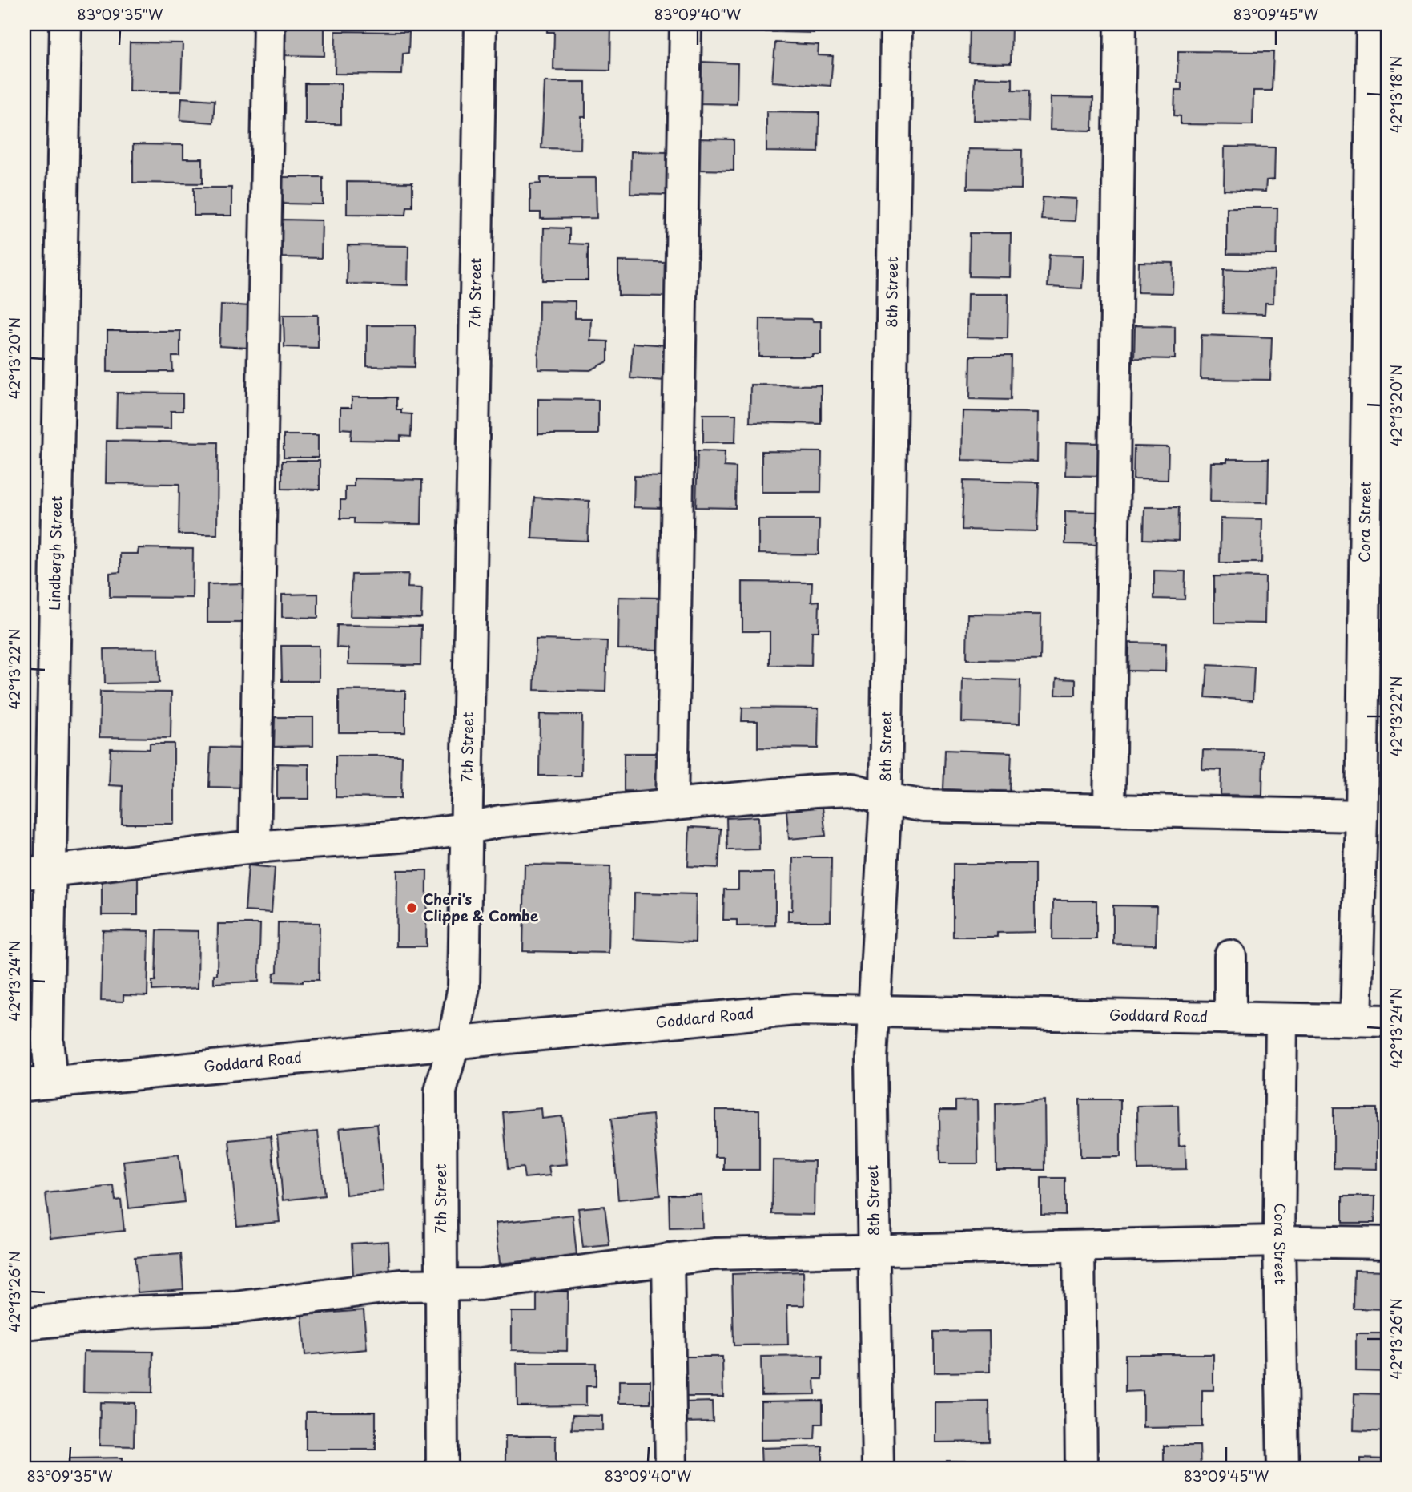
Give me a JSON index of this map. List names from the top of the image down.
{
  "streets": {
    "street": [
      "8th Street",
      "7th Street",
      "Cora Street",
      "Lindbergh Street",
      "Goddard Road"
    ]
  },
  "crossings": [
    ["8th Street", "Goddard Road"],
    ["7th Street", "Goddard Road"],
    ["Cora Street", "Goddard Road"],
    ["Lindbergh Street", "Goddard Road"]
  ],
  "places": ["Cheri's Clippe & Combe"],
  "coordinates": [
    "83°09'35\"W",
    "83°09'40\"W",
    "83°09'45\"W",
    "42°13'18\"N",
    "42°13'20\"N",
    "42°13'22\"N",
    "42°13'24\"N",
    "42°13'26\"N"
  ]
}
